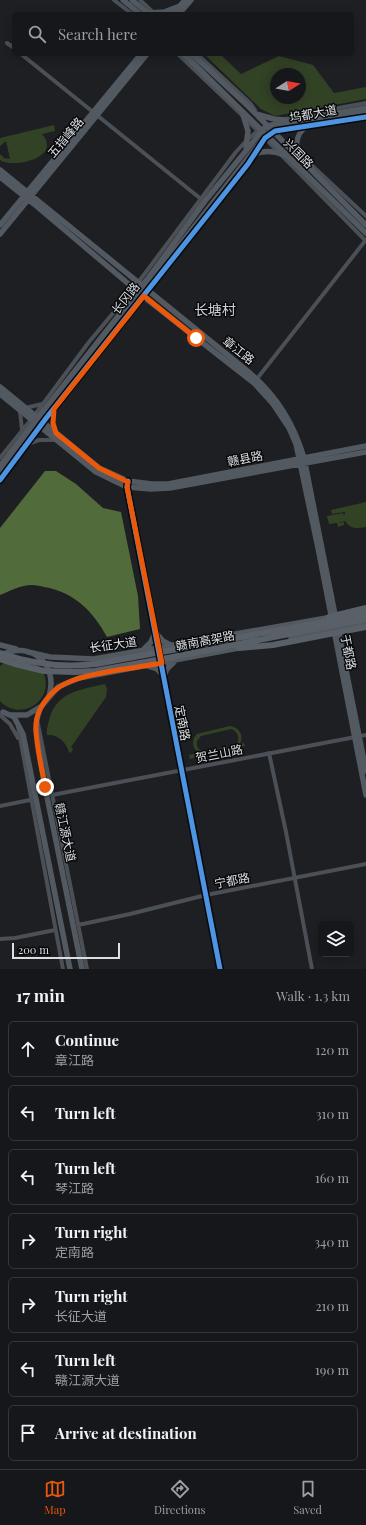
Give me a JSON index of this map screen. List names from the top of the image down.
{
  "streets": {
    "highway": ["赣南高架路"],
    "main road": [
      "坞都大道",
      "五指峰路",
      "兴国路",
      "长冈路",
      "章江路",
      "赣县路",
      "长征大道",
      "于都路",
      "赣江源大道"
    ],
    "street": ["定南路", "贺兰山路", "宁都路"]
  },
  "crossings": [
    ["坞都大道", "兴国路"],
    ["五指峰路", "章江路"],
    ["兴国路", "长冈路"],
    ["长冈路", "章江路"],
    ["章江路", "赣县路"],
    ["章江路", "长征大道"],
    ["章江路", "于都路"],
    ["赣县路", "定南路"],
    ["长征大道", "定南路"],
    ["于都路", "贺兰山路"],
    ["定南路", "贺兰山路"],
    ["定南路", "宁都路"]
  ],
  "districts": ["长塘村"],
  "scale_bar": "200 m",
  "north": "right",
  "page": {
    "search": "Search here",
    "scale": "200 m",
    "heading": ["17 min", "Walk · 1.3 km"],
    "list": [
      ["Continue", "章江路", "120 m"],
      ["Turn left", "310 m"],
      ["Turn left", "琴江路", "160 m"],
      ["Turn right", "定南路", "340 m"],
      ["Turn right", "长征大道", "210 m"],
      ["Turn left", "赣江源大道", "190 m"],
      "Arrive at destination"
    ],
    "nav": ["Map", "Directions", "Saved"]
  }
}
